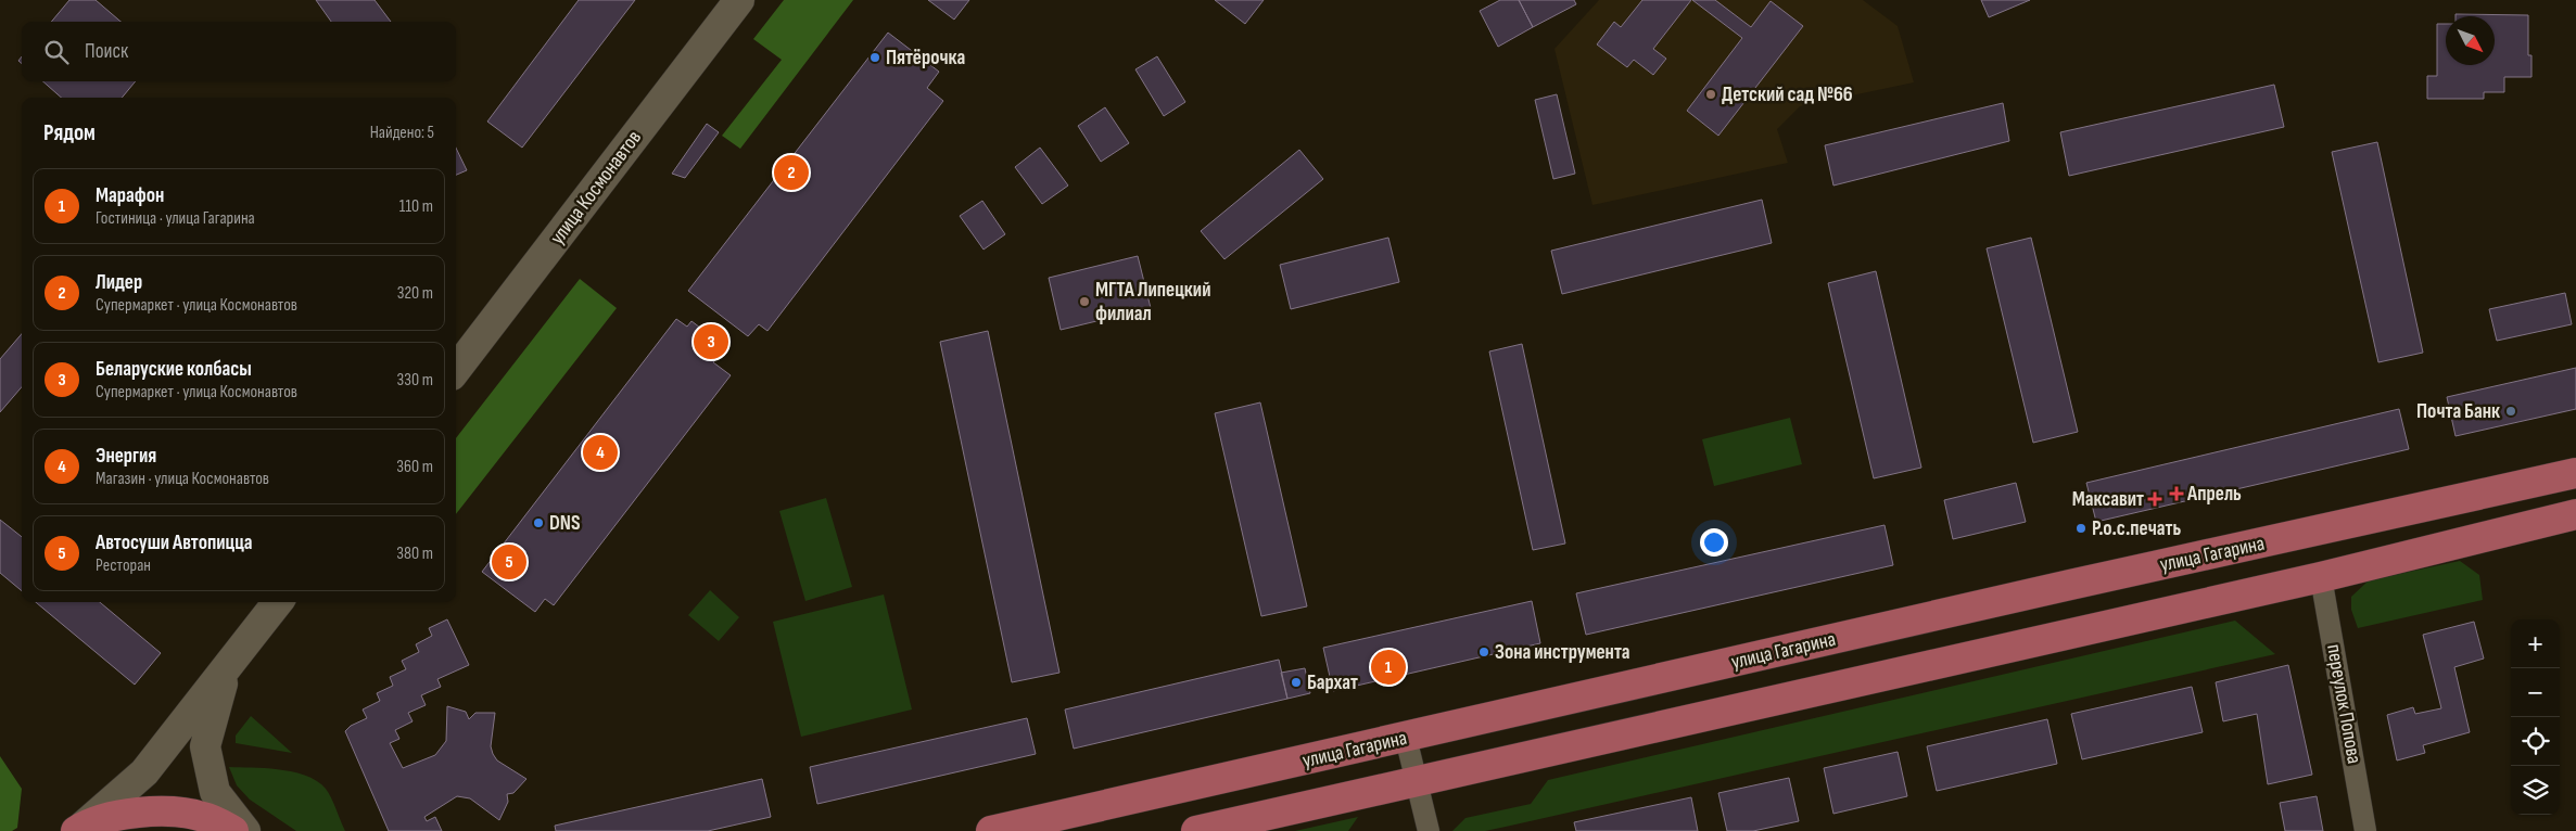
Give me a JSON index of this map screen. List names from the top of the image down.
{
  "streets": {
    "main road": ["улица Космонавтов", "улица Гагарина"],
    "street": ["переулок Попова"]
  },
  "places": {
    "other": [
      "Пятёрочка",
      "Детский сад №66",
      "МГТА Липецкий филиал",
      "Почта Банк",
      "DNS",
      "Р.о.с.печать",
      "Зона инструмента",
      "Бархат"
    ],
    "health": ["Апрель", "Максавит"]
  },
  "north": "bottom right",
  "page": {
    "search": "Поиск",
    "heading": ["Рядом", "Найдено: 5"],
    "pins": [
      "2",
      "3",
      "4",
      "5",
      "1"
    ],
    "list": [
      {
        "mark": "1",
        "name": "Марафон",
        "note": "Гостиница · улица Гагарина",
        "value": "110 m"
      },
      {
        "mark": "2",
        "name": "Лидер",
        "note": "Супермаркет · улица Космонавтов",
        "value": "320 m"
      },
      {
        "mark": "3",
        "name": "Беларуские колбасы",
        "note": "Супермаркет · улица Космонавтов",
        "value": "330 m"
      },
      {
        "mark": "4",
        "name": "Энергия",
        "note": "Магазин · улица Космонавтов",
        "value": "360 m"
      },
      {
        "mark": "5",
        "name": "Автосуши Автопицца",
        "note": "Ресторан",
        "value": "380 m"
      }
    ],
    "map_buttons": ["+", "−"]
  }
}
